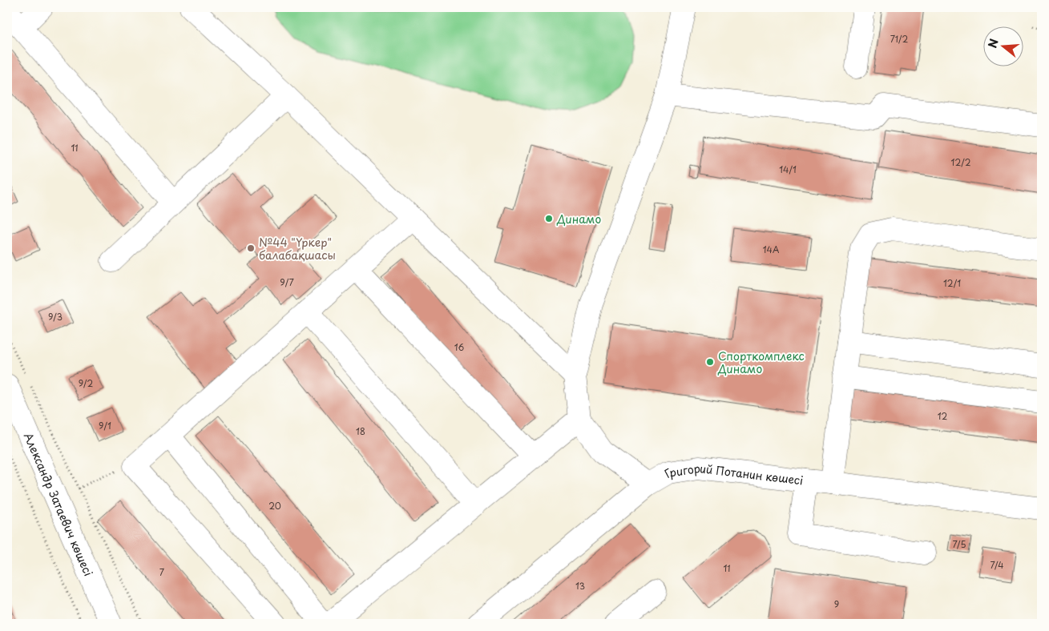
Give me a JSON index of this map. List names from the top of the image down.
{
  "streets": {
    "street": ["Григорий Потанин көшесі", "Александр Затаевич көшесі"]
  },
  "places": ["Динамо", "№44 \"Үркер\" балабақшасы", "Спорткомплекс Динамо"],
  "house_numbers": [
    "71/2",
    "11",
    "12/2",
    "14/1",
    "14А",
    "9/7",
    "12/1",
    "9/3",
    "16",
    "9/2",
    "12",
    "9/1",
    "18",
    "20",
    "7/5",
    "7/4",
    "11",
    "7",
    "13",
    "9"
  ],
  "north": "left"
}
